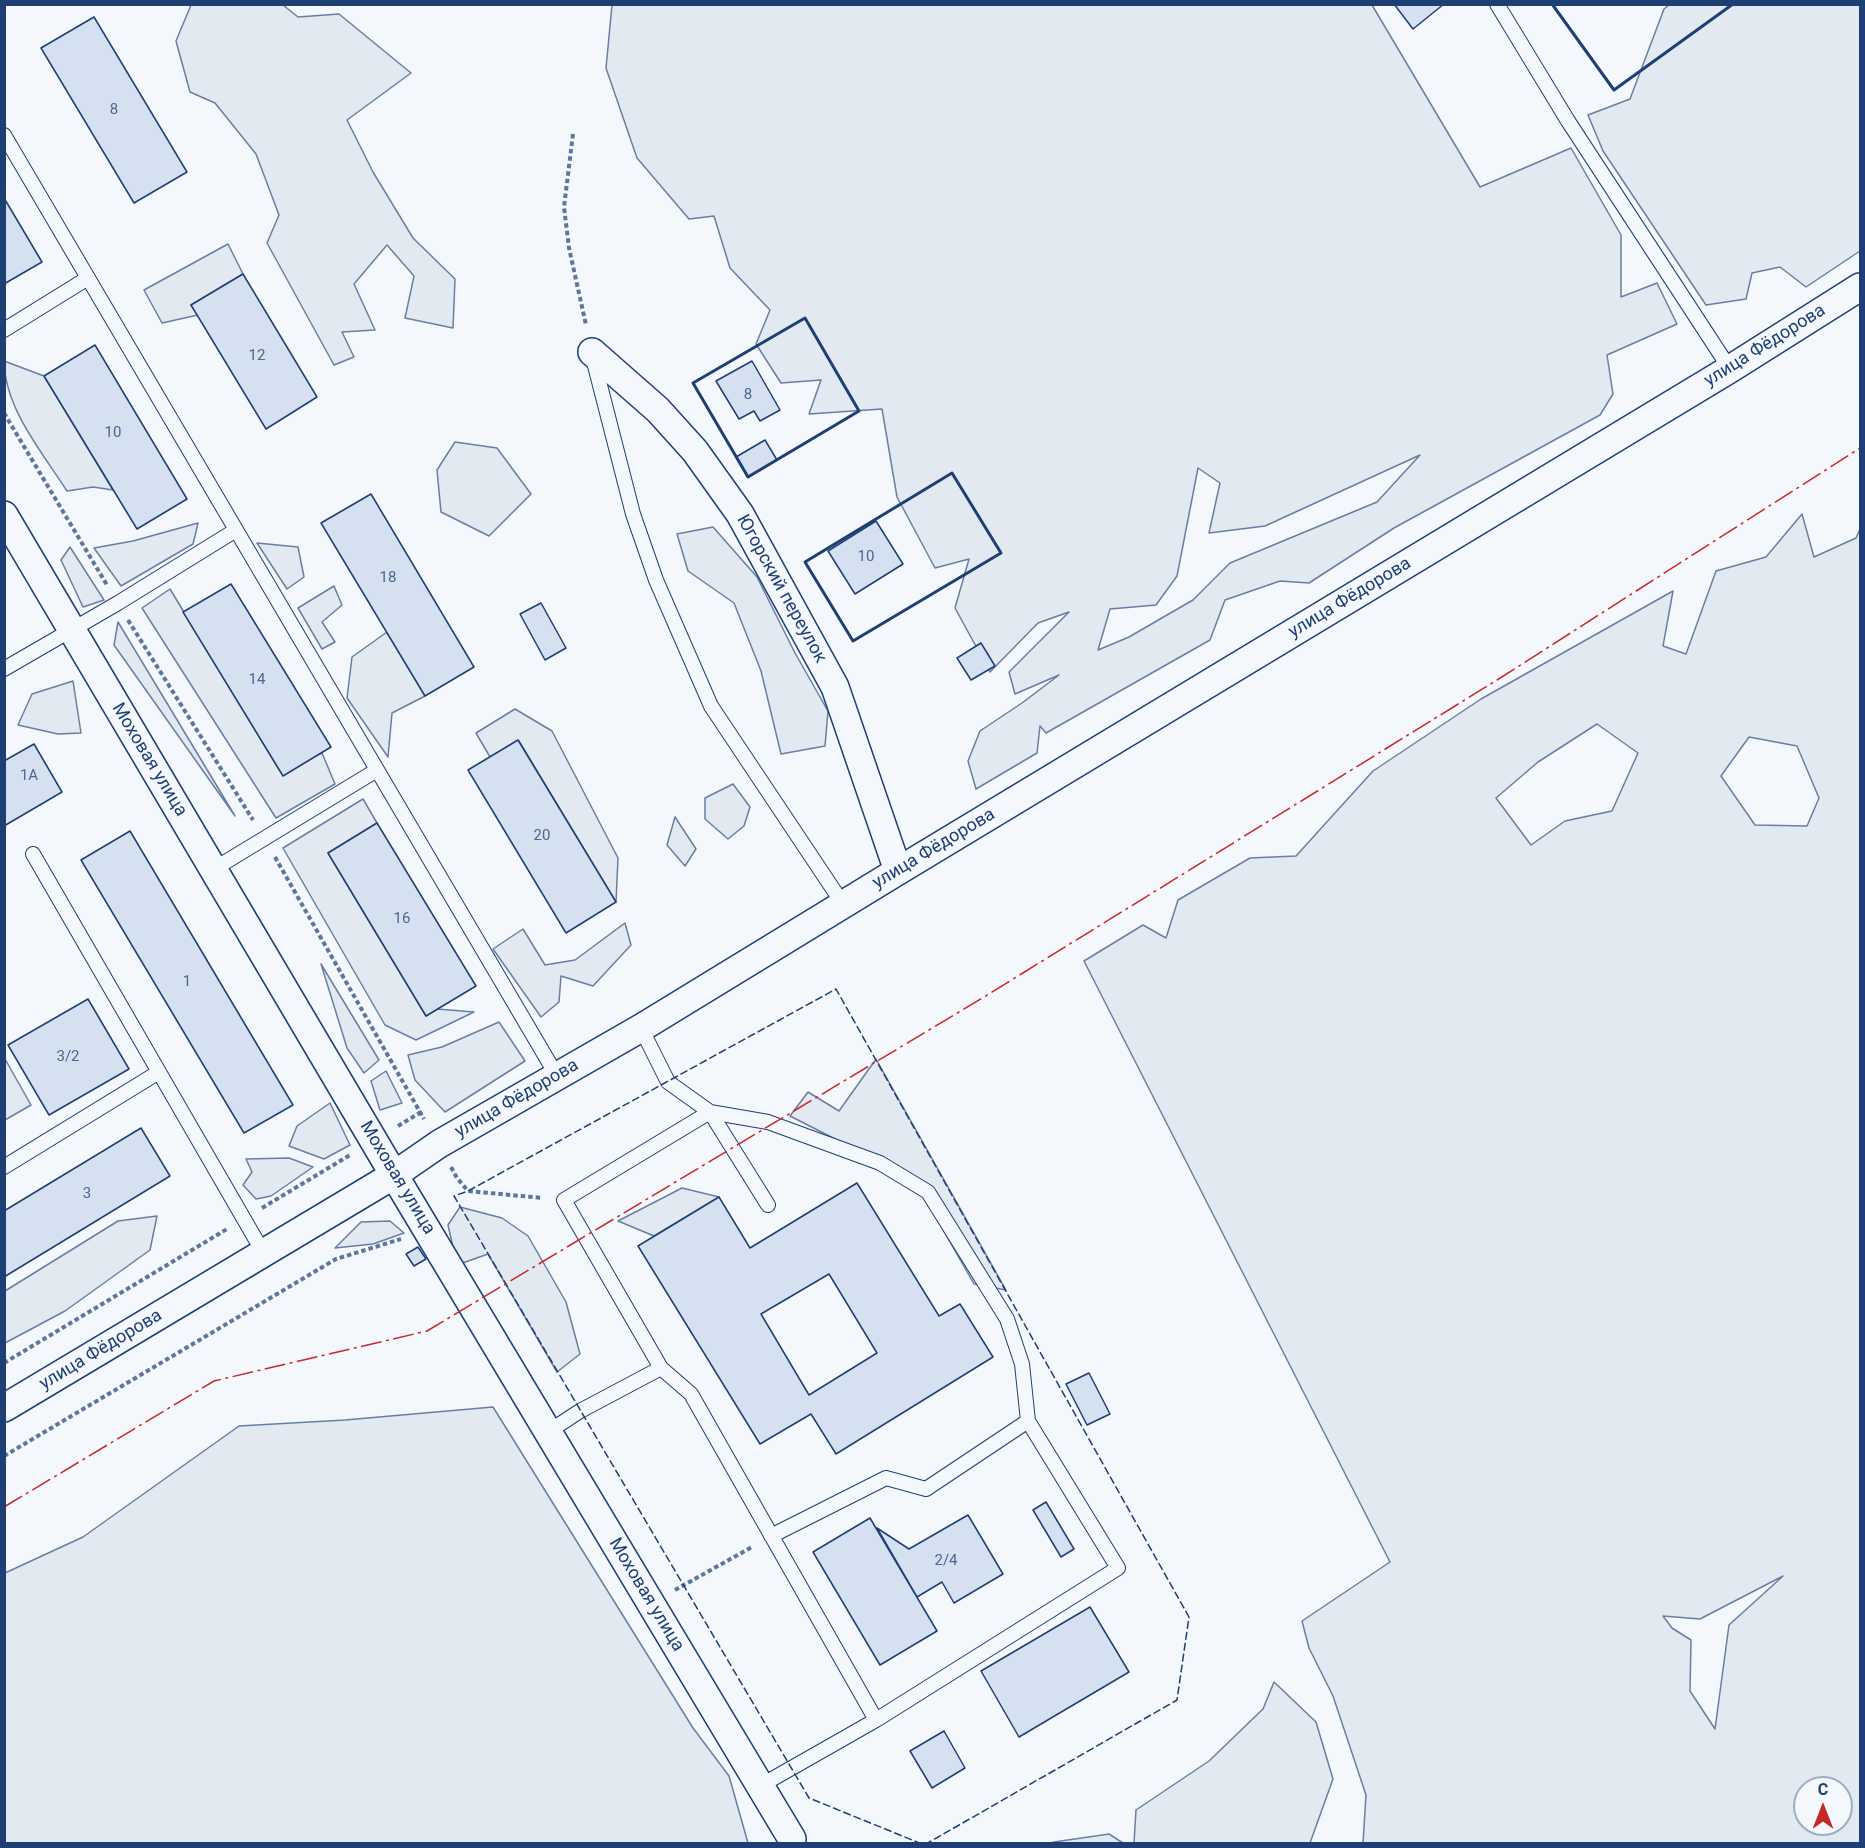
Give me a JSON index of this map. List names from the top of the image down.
{
  "streets": {
    "street": ["улица Фёдорова", "Югорский переулок", "Моховая улица"]
  },
  "crossings": [
    ["улица Фёдорова", "Югорский переулок"],
    ["улица Фёдорова", "Моховая улица"]
  ],
  "house_numbers": [
    "8",
    "12",
    "8",
    "10",
    "10",
    "18",
    "14",
    "1А",
    "20",
    "16",
    "1",
    "3/2",
    "3",
    "2/4"
  ],
  "north": "top"
}
